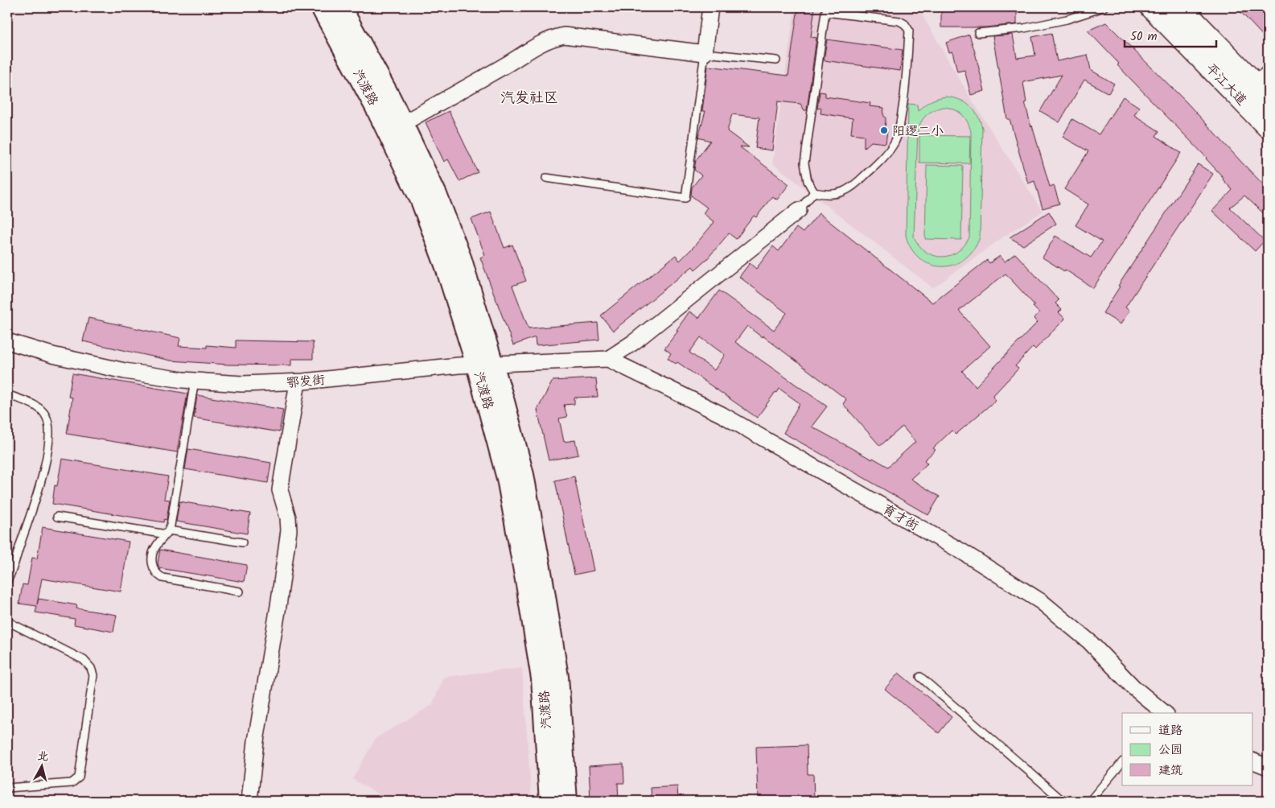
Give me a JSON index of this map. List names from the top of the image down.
{
  "streets": {
    "highway": ["平江大道"],
    "street": ["汽渡路", "鄂发街", "育才街"]
  },
  "crossings": [
    ["汽渡路", "鄂发街"],
    ["鄂发街", "育才街"]
  ],
  "districts": ["汽发社区"],
  "places": ["阳逻二小"],
  "legend": ["道路", "公园", "建筑"],
  "scale_bar": "50 m",
  "north": "top"
}
